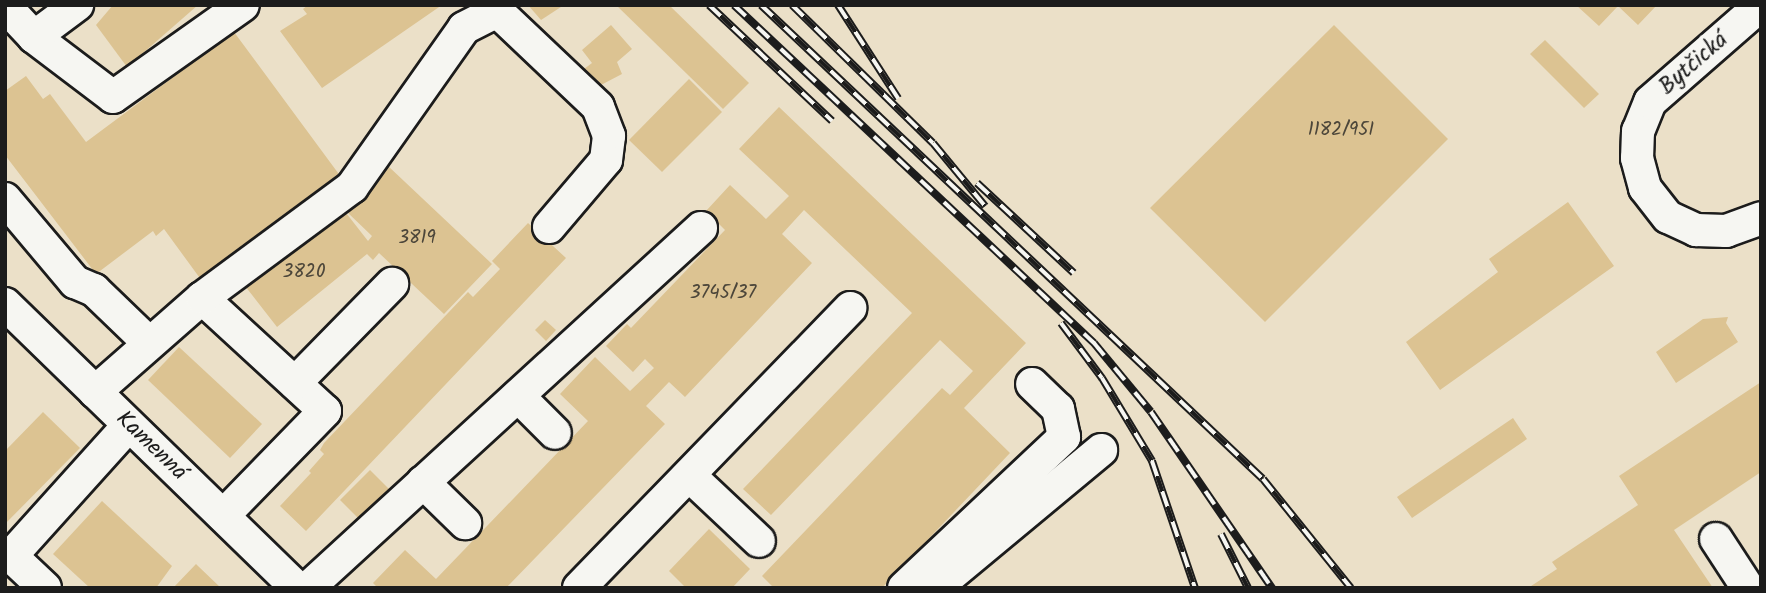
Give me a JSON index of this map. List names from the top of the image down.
{
  "streets": {
    "street": ["Bytčická", "Kamenná"]
  },
  "house_numbers": [
    "1182/95I",
    "3819",
    "3820",
    "3745/37"
  ]
}
